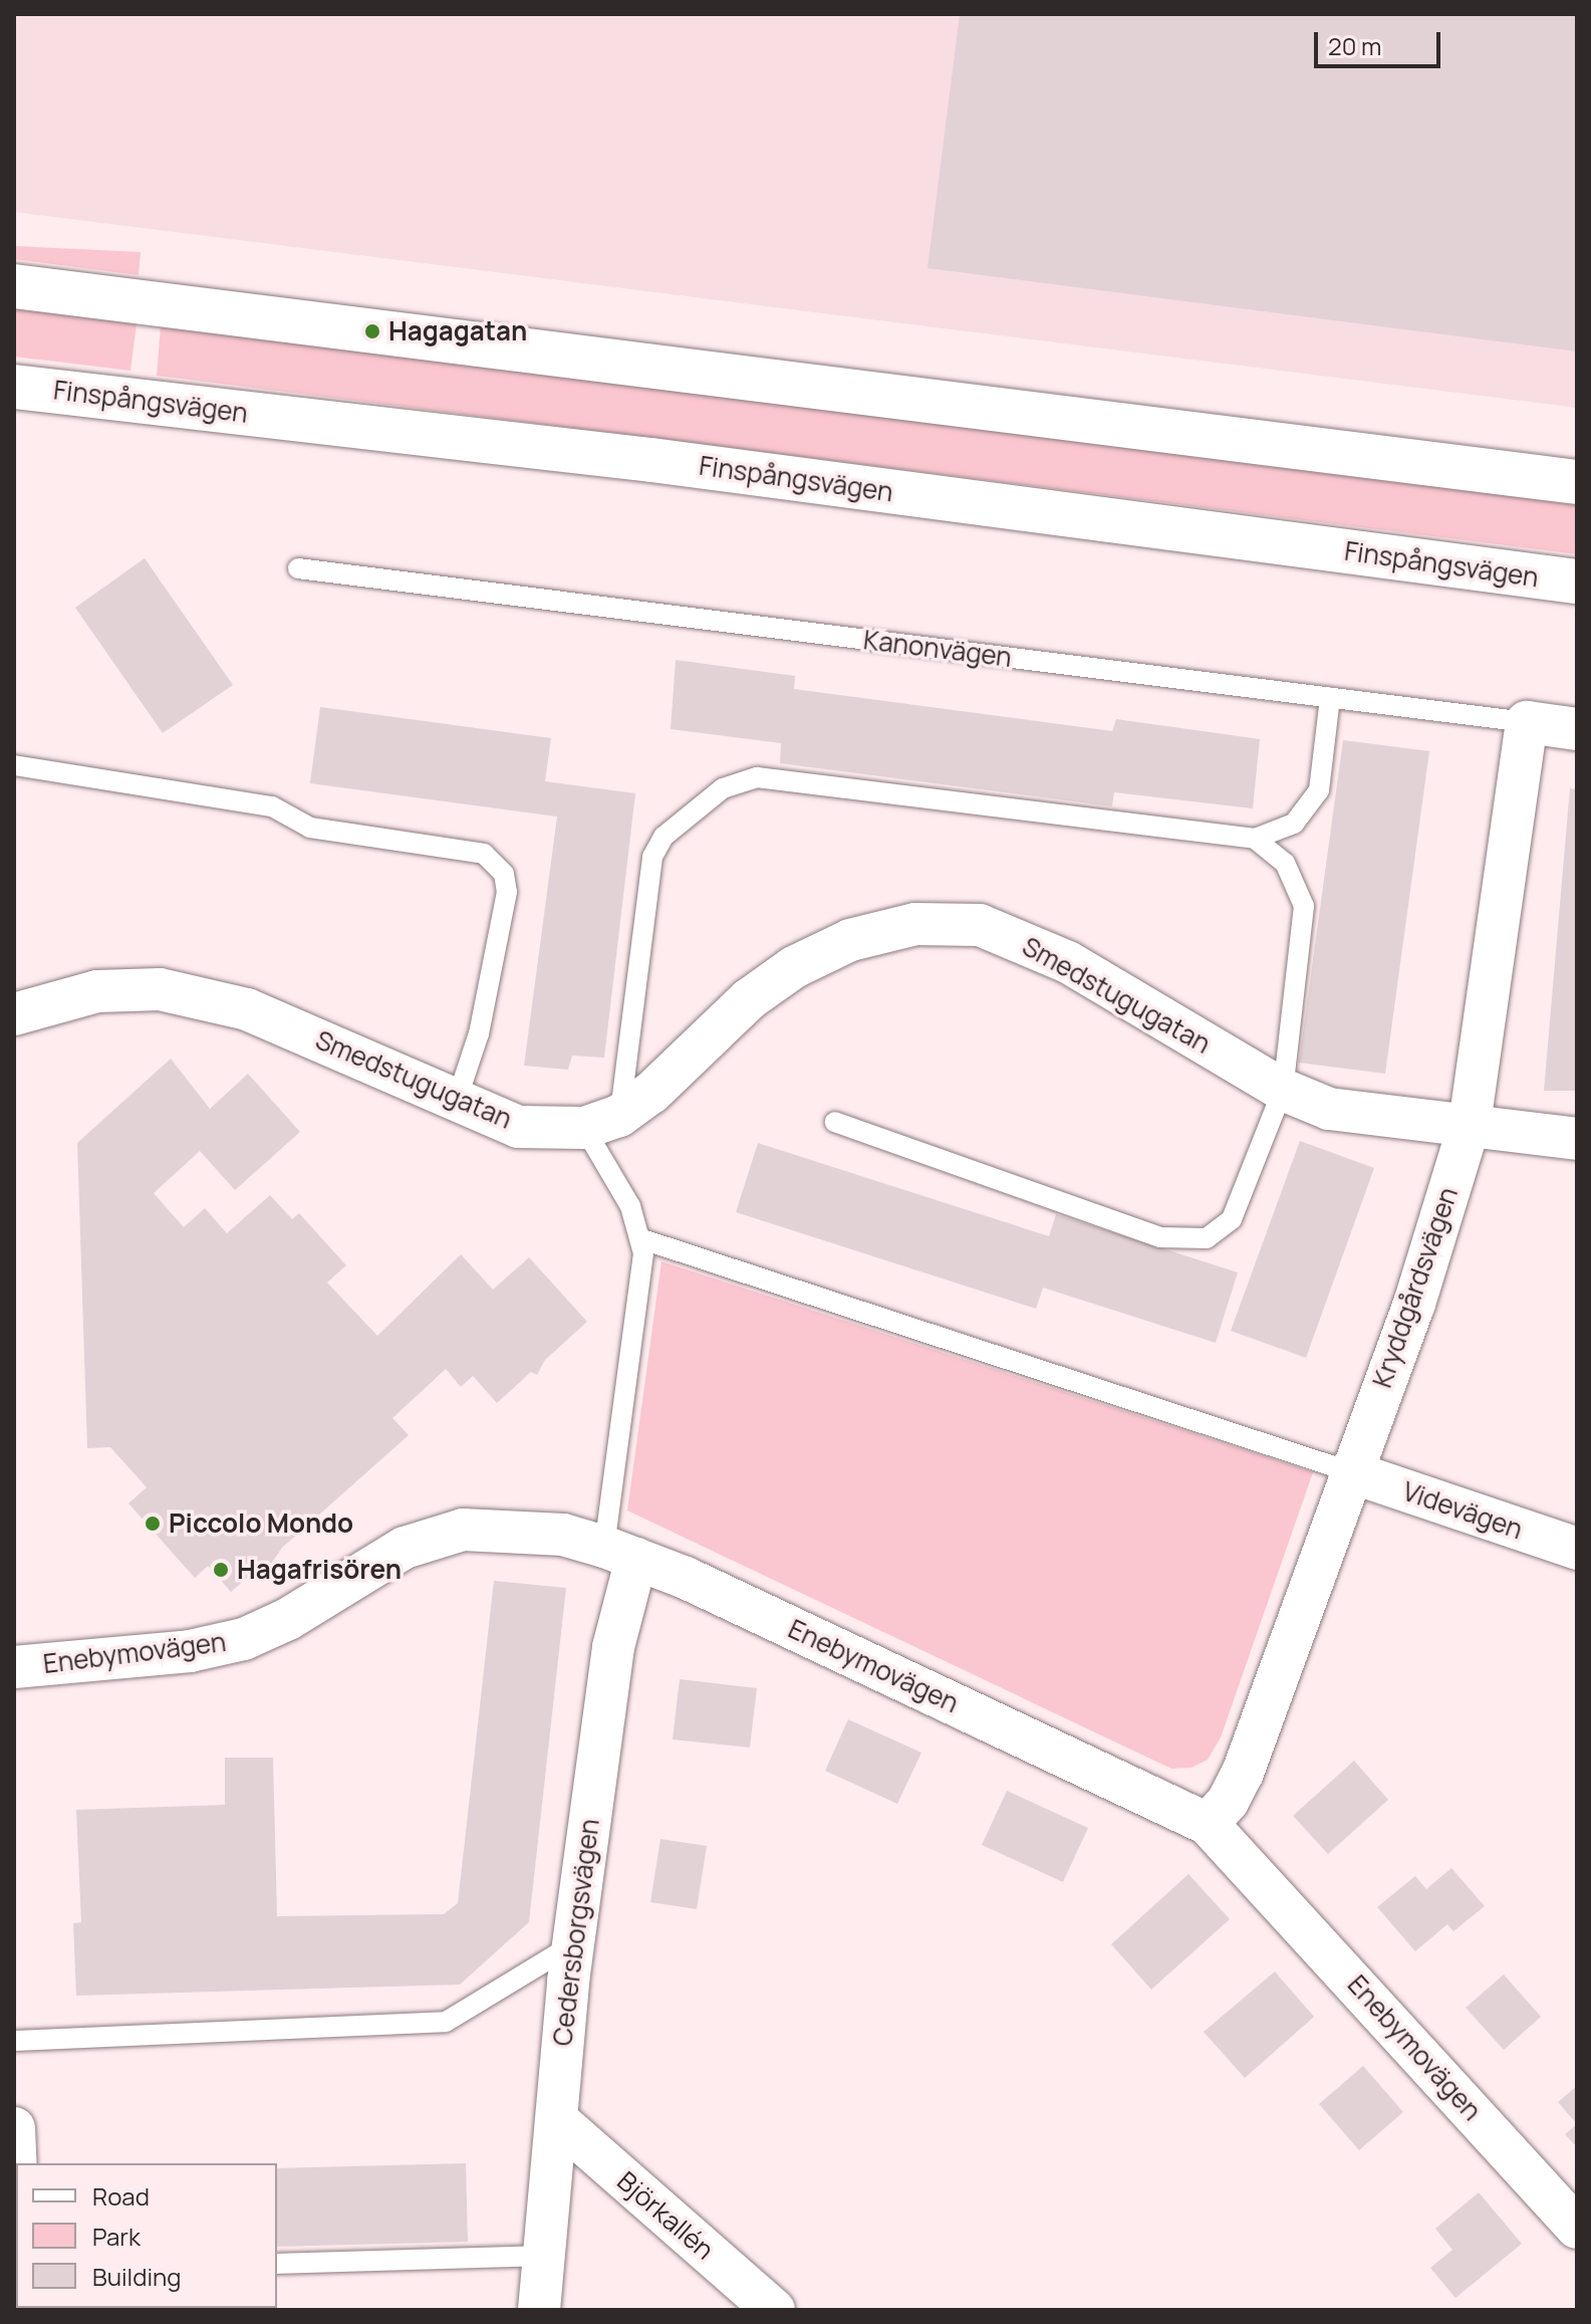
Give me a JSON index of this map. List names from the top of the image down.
{
  "streets": {
    "main road": ["Finspångsvägen"],
    "street": [
      "Kanonvägen",
      "Smedstugugatan",
      "Kryddgårdsvägen",
      "Videvägen",
      "Enebymovägen",
      "Cedersborgsvägen",
      "Björkallén"
    ]
  },
  "crossings": [
    ["Kanonvägen", "Kryddgårdsvägen"],
    ["Smedstugugatan", "Kryddgårdsvägen"],
    ["Kryddgårdsvägen", "Videvägen"],
    ["Kryddgårdsvägen", "Enebymovägen"],
    ["Enebymovägen", "Cedersborgsvägen"],
    ["Cedersborgsvägen", "Björkallén"]
  ],
  "places": ["Hagagatan", "Piccolo Mondo", "Hagafrisören"],
  "legend": ["Road", "Park", "Building"],
  "scale_bar": "20 m"
}
